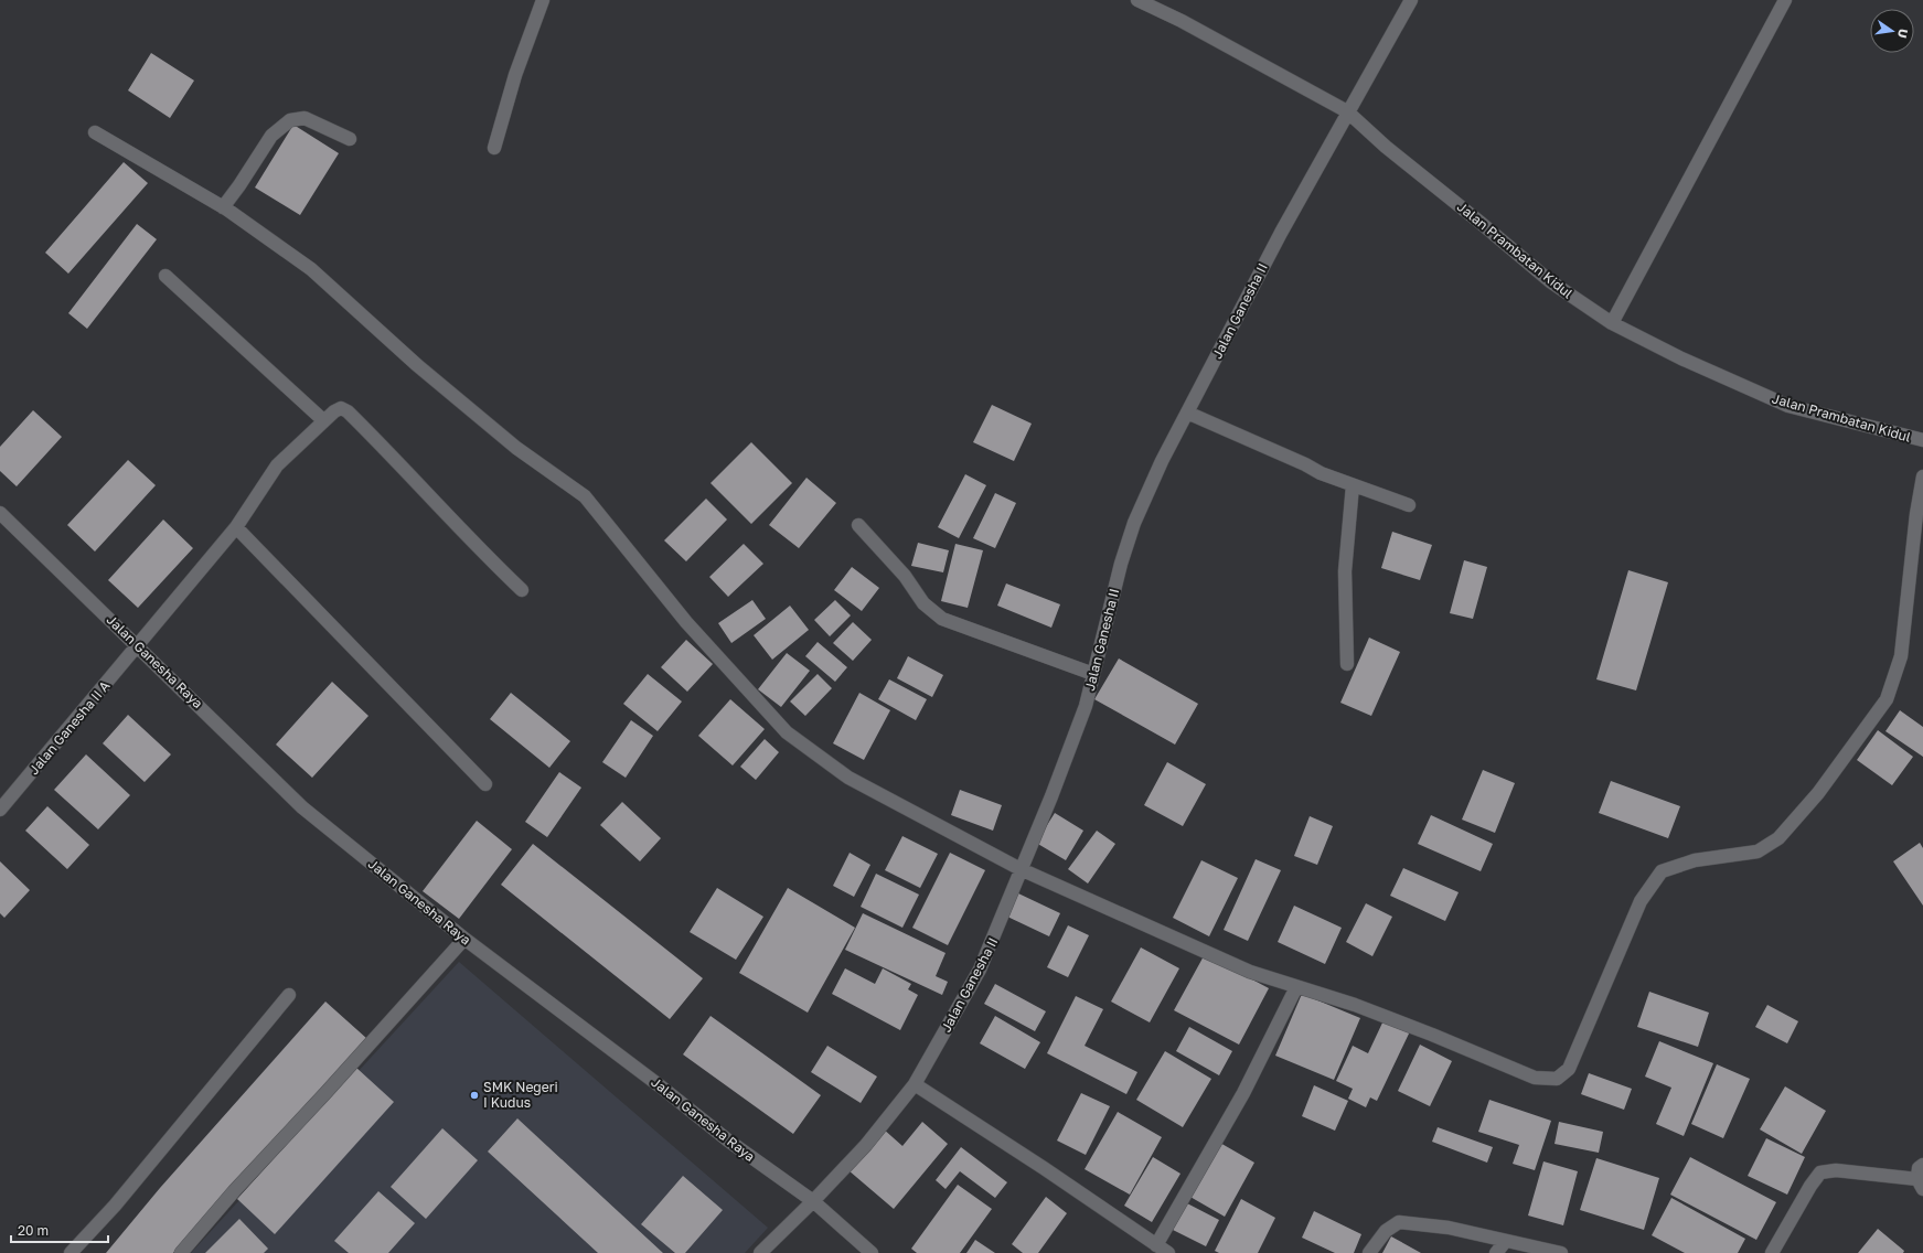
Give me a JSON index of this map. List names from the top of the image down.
{
  "streets": {
    "street": [
      "Jalan Prambatan Kidul",
      "Jalan Ganesha II",
      "Jalan Ganesha Raya",
      "Jalan Ganesha II A"
    ]
  },
  "crossings": [
    ["Jalan Prambatan Kidul", "Jalan Ganesha II"],
    ["Jalan Ganesha II", "Jalan Ganesha Raya"],
    ["Jalan Ganesha Raya", "Jalan Ganesha II A"]
  ],
  "places": ["SMK Negeri I Kudus"],
  "scale_bar": "20 m",
  "north": "right"
}
